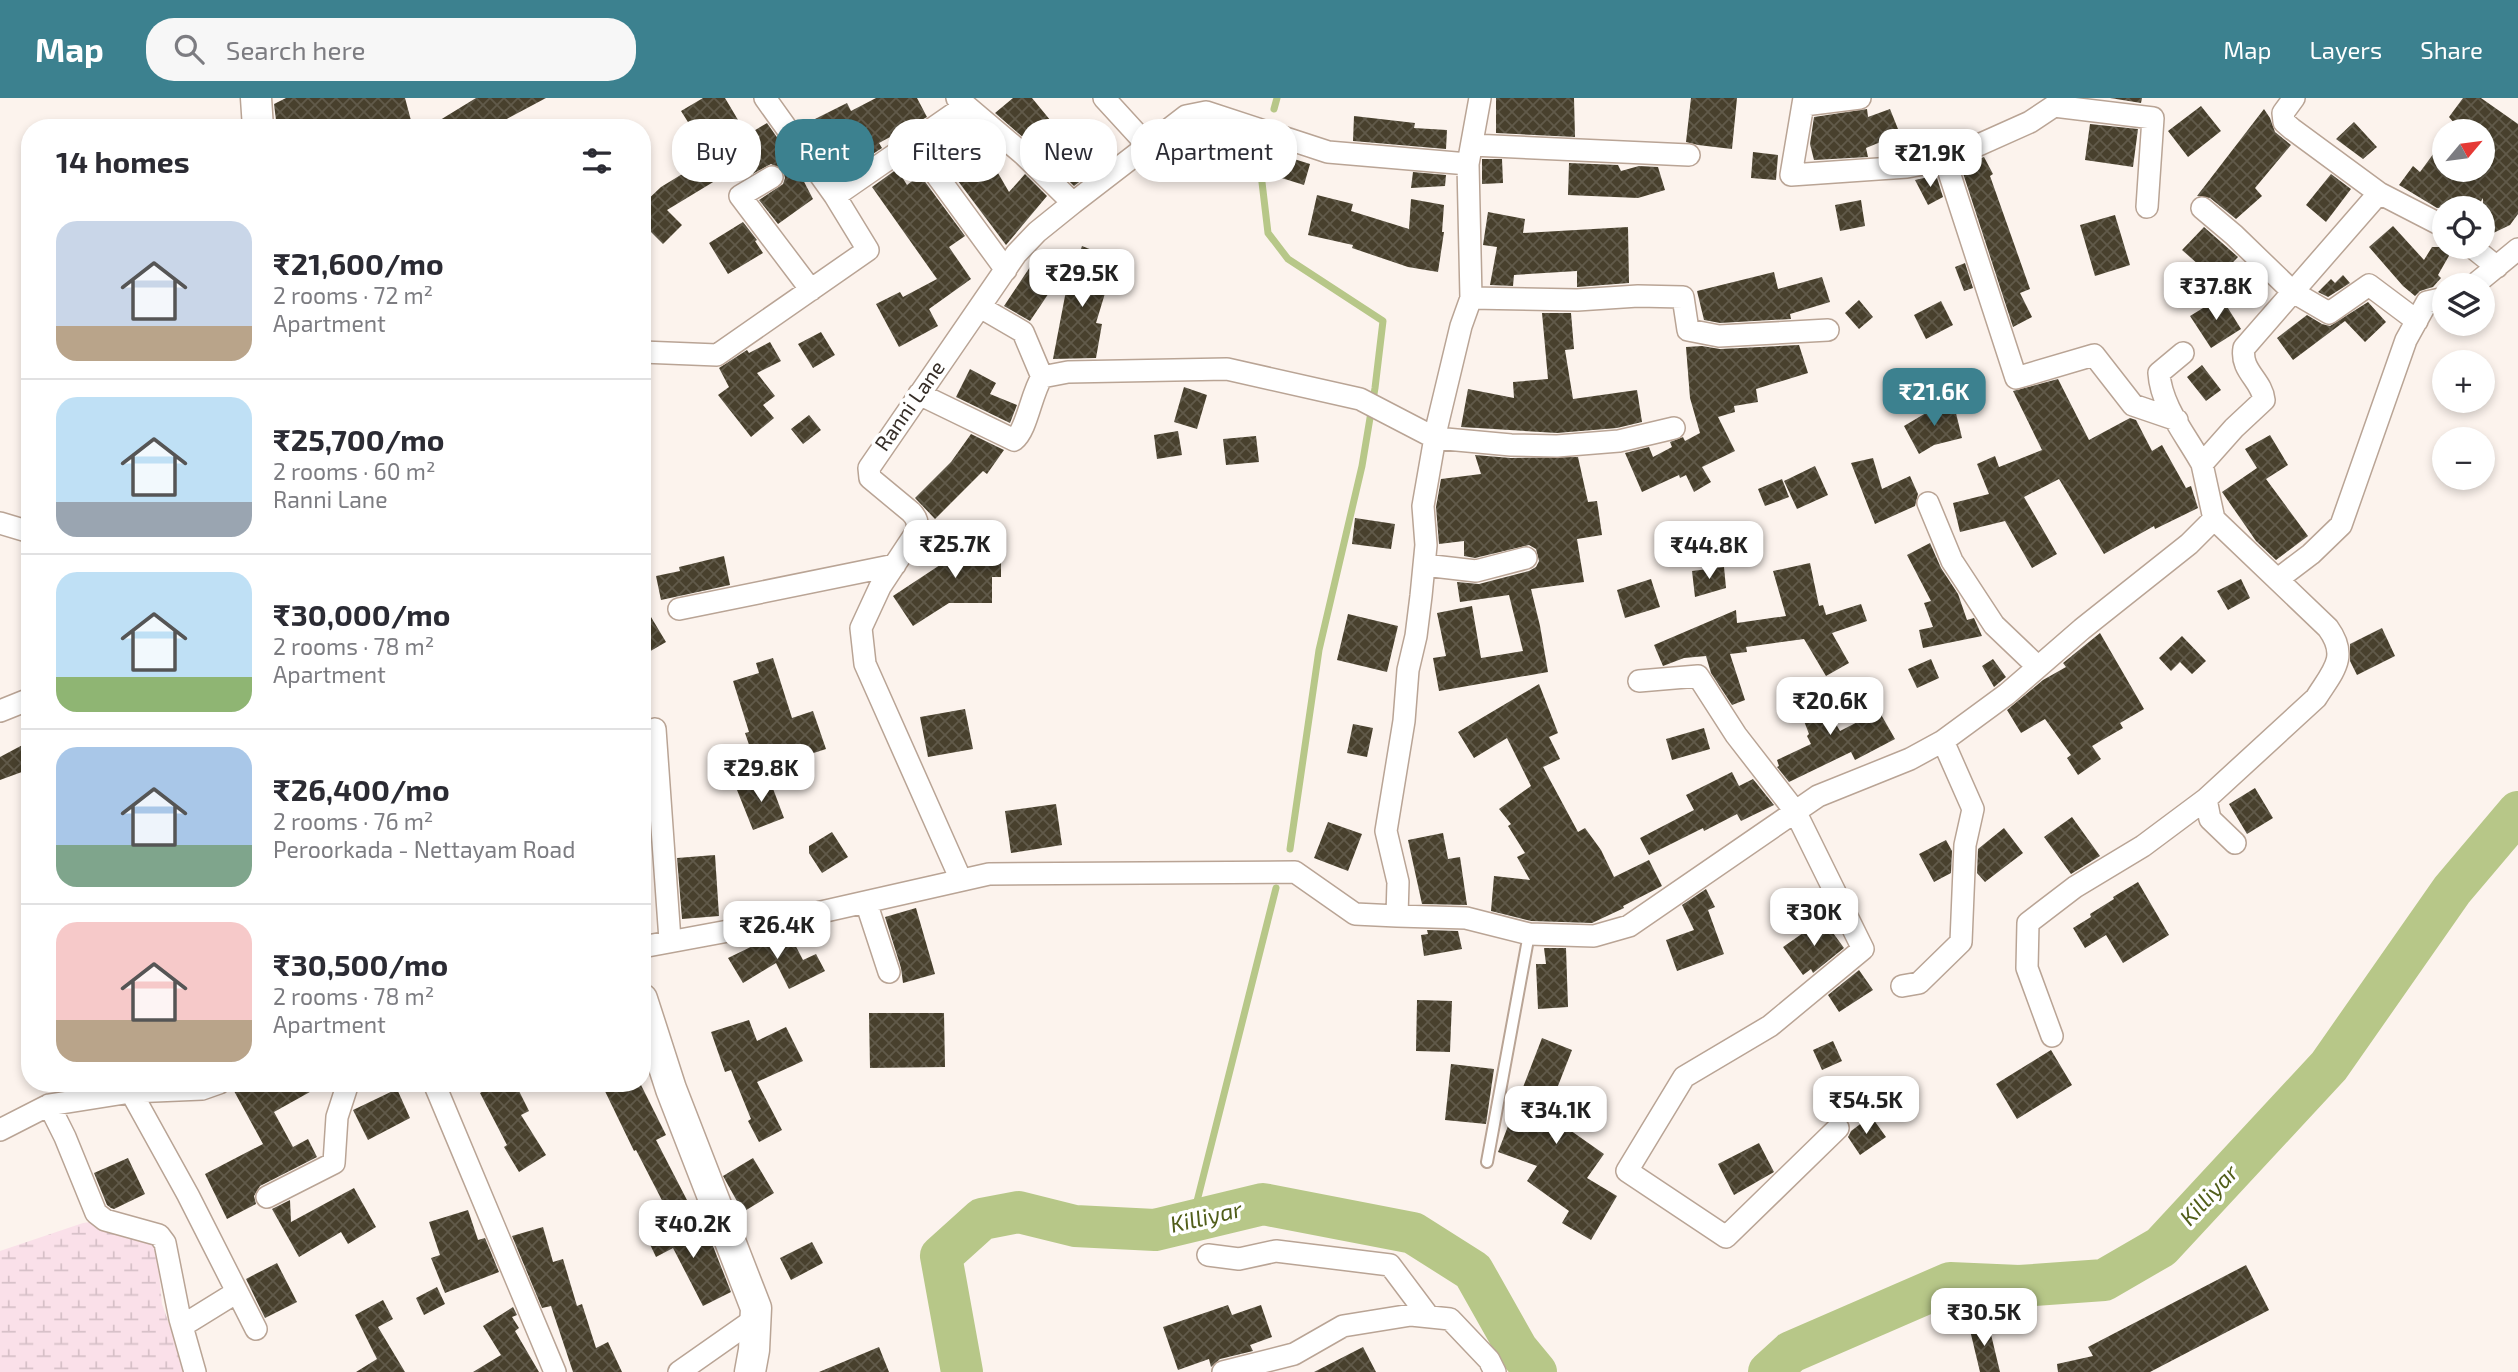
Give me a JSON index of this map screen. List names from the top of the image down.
{
  "streets": {
    "street": ["Ranni Lane"]
  },
  "water": ["Killiyar"],
  "north": "top right",
  "page": {
    "header": "Map",
    "search": "Search here",
    "nav": ["Map", "Layers", "Share"],
    "map_buttons": ["+", "−"],
    "chip": [
      "Buy",
      "Rent",
      "Filters",
      "New",
      "Apartment"
    ],
    "heading": "14 homes",
    "price": [
      "₹21.9K",
      "₹29.5K",
      "₹37.8K",
      "₹21.6K",
      "₹25.7K",
      "₹44.8K",
      "₹20.6K",
      "₹29.8K",
      "₹30K",
      "₹26.4K",
      "₹54.5K",
      "₹34.1K",
      "₹40.2K",
      "₹30.5K"
    ],
    "list": [
      {
        "name": "₹21,600/mo",
        "note": "2 rooms · 72 m² · Apartment"
      },
      {
        "name": "₹25,700/mo",
        "note": "2 rooms · 60 m² · Ranni Lane"
      },
      {
        "name": "₹30,000/mo",
        "note": "2 rooms · 78 m² · Apartment"
      },
      {
        "name": "₹26,400/mo",
        "note": "2 rooms · 76 m² · Peroorkada - Nettayam Road"
      },
      {
        "name": "₹30,500/mo",
        "note": "2 rooms · 78 m² · Apartment"
      }
    ]
  }
}
